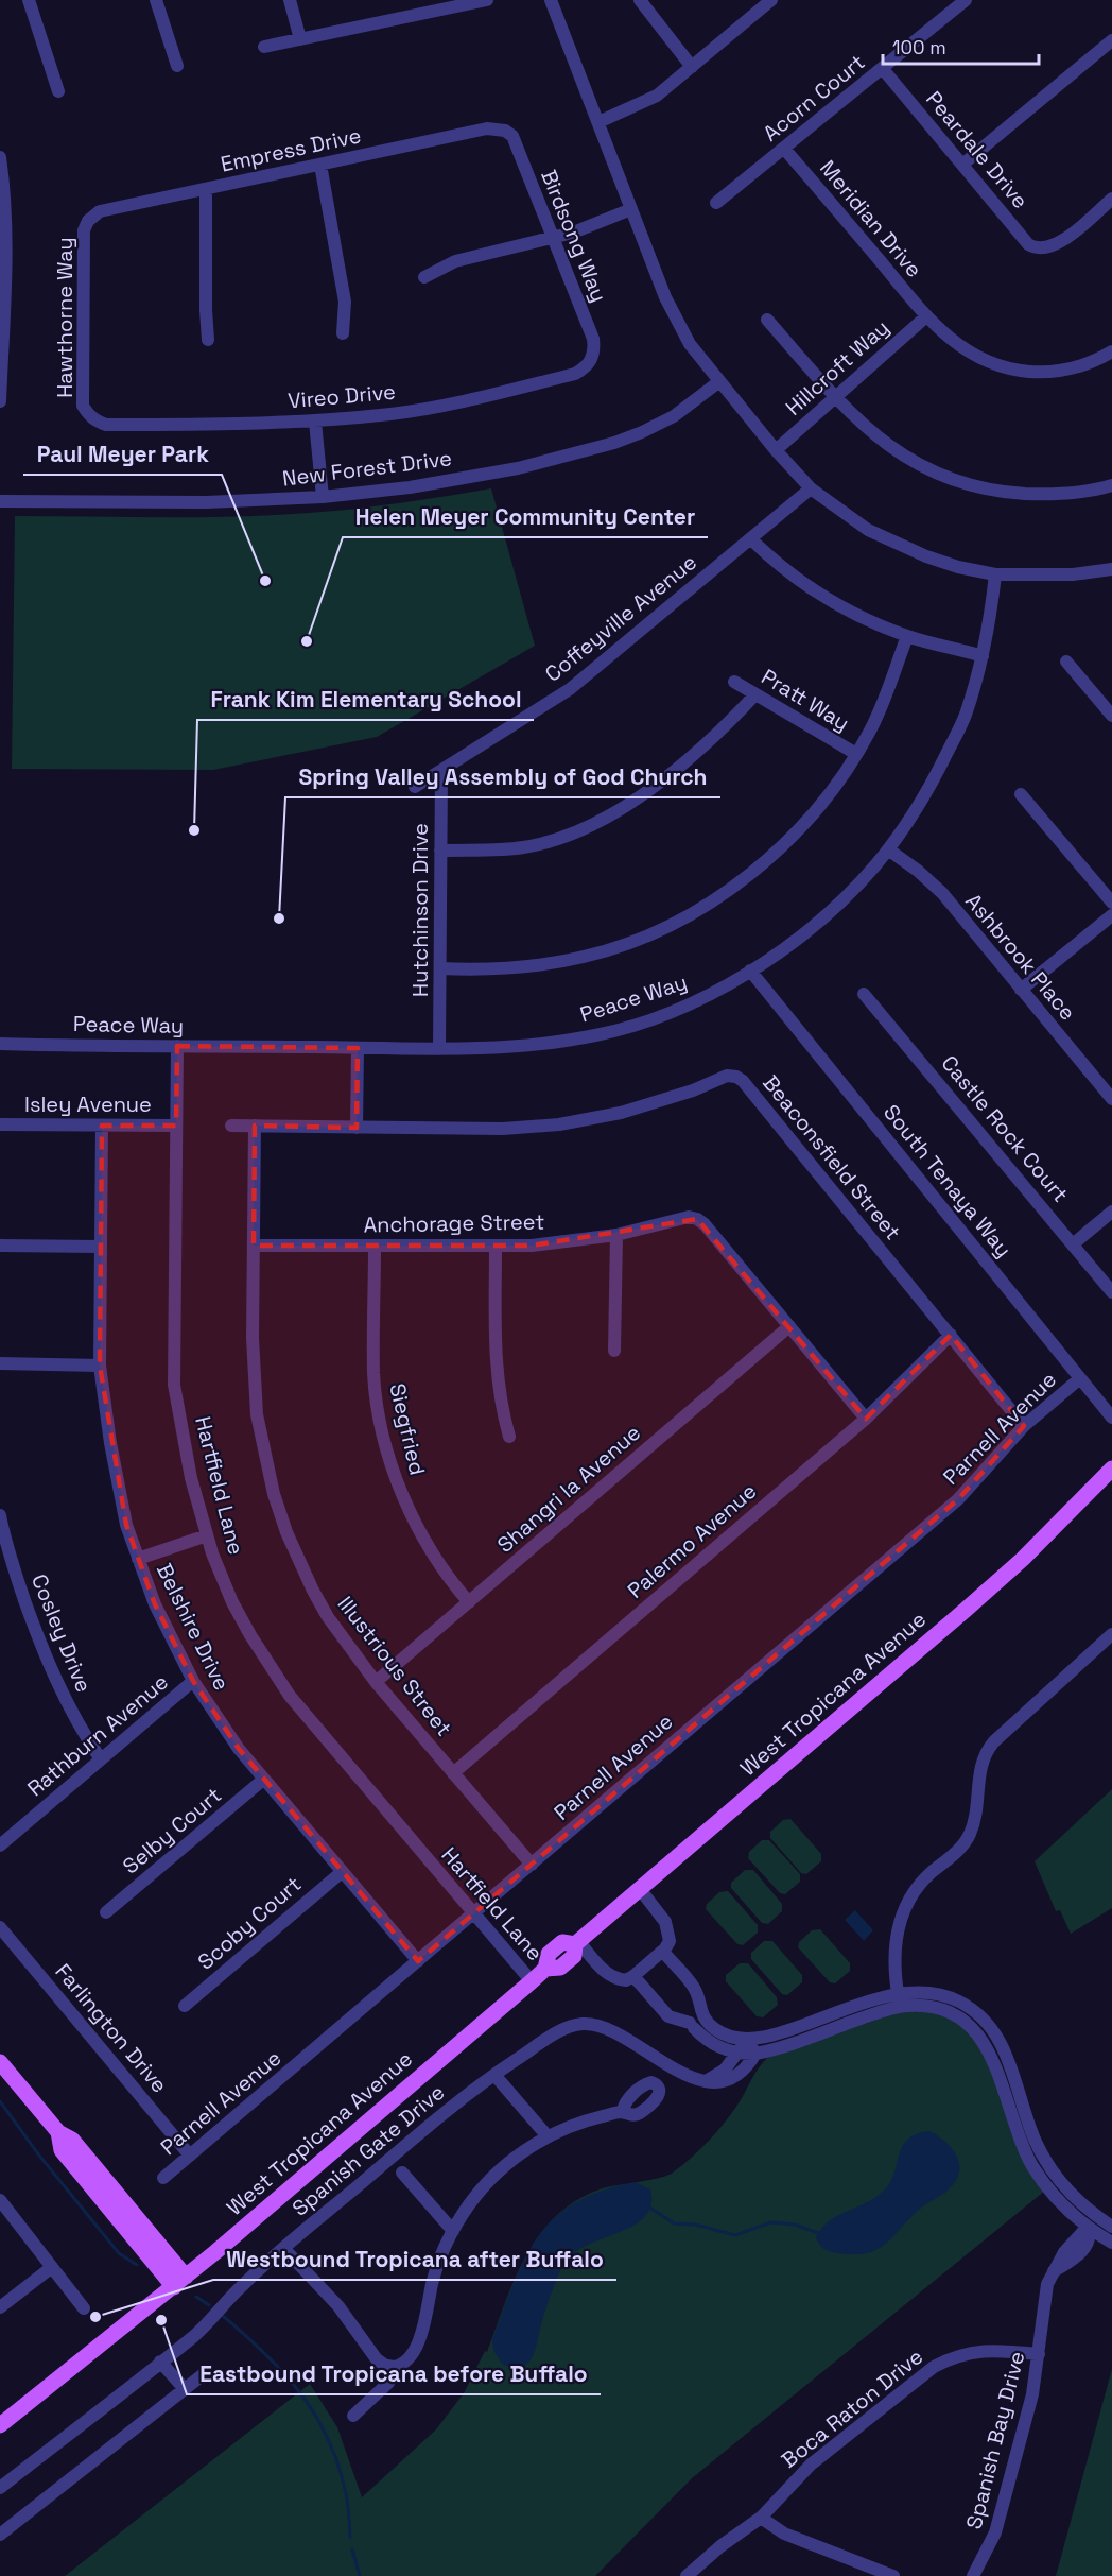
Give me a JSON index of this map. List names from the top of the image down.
{
  "streets": {
    "main road": ["West Tropicana Avenue"],
    "street": [
      "Acorn Court",
      "Empress Drive",
      "Peardale Drive",
      "Meridian Drive",
      "Birdsong Way",
      "Hawthorne Way",
      "Hillcroft Way",
      "Vireo Drive",
      "New Forest Drive",
      "Coffeyville Avenue",
      "Pratt Way",
      "Hutchinson Drive",
      "Ashbrook Place",
      "Peace Way",
      "Isley Avenue",
      "Castle Rock Court",
      "Beaconsfield Street",
      "South Tenaya Way",
      "Anchorage Street",
      "Parnell Avenue",
      "Siegfried",
      "Hartfield Lane",
      "Shangri la Avenue",
      "Palermo Avenue",
      "Belshire Drive",
      "Cosley Drive",
      "Illustrious Street",
      "Rathburn Avenue",
      "Selby Court",
      "Scoby Court",
      "Farlington Drive",
      "Spanish Gate Drive",
      "Boca Raton Drive",
      "Spanish Bay Drive"
    ]
  },
  "crossings": [
    ["Acorn Court", "Peardale Drive"],
    ["Acorn Court", "Meridian Drive"],
    ["Empress Drive", "Birdsong Way"],
    ["Empress Drive", "Hawthorne Way"],
    ["Meridian Drive", "Hillcroft Way"],
    ["Birdsong Way", "Vireo Drive"],
    ["Hawthorne Way", "Vireo Drive"],
    ["Coffeyville Avenue", "Hutchinson Drive"],
    ["Hutchinson Drive", "Peace Way"],
    ["Ashbrook Place", "Peace Way"],
    ["Peace Way", "South Tenaya Way"],
    ["Peace Way", "Hartfield Lane"],
    ["Isley Avenue", "Hartfield Lane"],
    ["Isley Avenue", "Belshire Drive"],
    ["Beaconsfield Street", "Parnell Avenue"],
    ["Beaconsfield Street", "Palermo Avenue"],
    ["Beaconsfield Street", "Illustrious Street"],
    ["South Tenaya Way", "Parnell Avenue"],
    ["Anchorage Street", "Siegfried"],
    ["Anchorage Street", "Shangri la Avenue"],
    ["Anchorage Street", "Palermo Avenue"],
    ["Anchorage Street", "Illustrious Street"],
    ["Parnell Avenue", "Hartfield Lane"],
    ["Parnell Avenue", "Belshire Drive"],
    ["Parnell Avenue", "Illustrious Street"],
    ["Parnell Avenue", "Farlington Drive"],
    ["Siegfried", "Shangri la Avenue"],
    ["Hartfield Lane", "West Tropicana Avenue"],
    ["Shangri la Avenue", "Illustrious Street"],
    ["Palermo Avenue", "Illustrious Street"],
    ["Belshire Drive", "Rathburn Avenue"],
    ["Belshire Drive", "Selby Court"],
    ["Belshire Drive", "Scoby Court"],
    ["Cosley Drive", "Rathburn Avenue"],
    ["Boca Raton Drive", "Spanish Bay Drive"]
  ],
  "places": [
    "Paul Meyer Park",
    "Helen Meyer Community Center",
    "Frank Kim Elementary School",
    "Spring Valley Assembly of God Church",
    "Westbound Tropicana after Buffalo",
    "Eastbound Tropicana before Buffalo"
  ],
  "scale_bar": "100 m"
}
